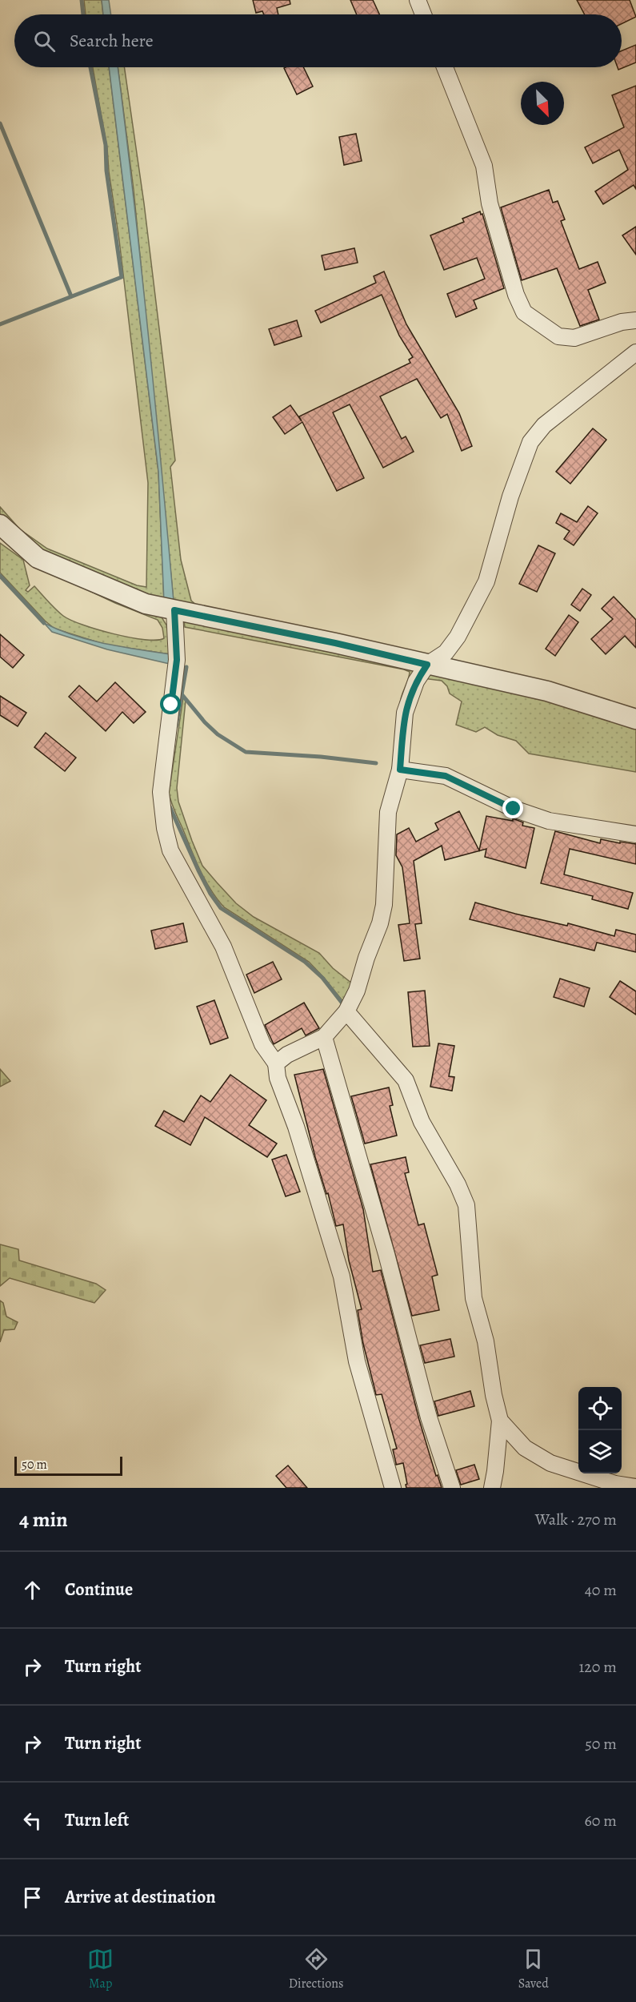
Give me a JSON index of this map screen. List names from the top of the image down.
{
  "scale_bar": "50 m",
  "north": "bottom right",
  "page": {
    "search": "Search here",
    "scale": "50 m",
    "heading": ["4 min", "Walk · 270 m"],
    "list": [
      ["Continue", "40 m"],
      ["Turn right", "120 m"],
      ["Turn right", "50 m"],
      ["Turn left", "60 m"],
      "Arrive at destination"
    ],
    "nav": ["Map", "Directions", "Saved"]
  }
}
